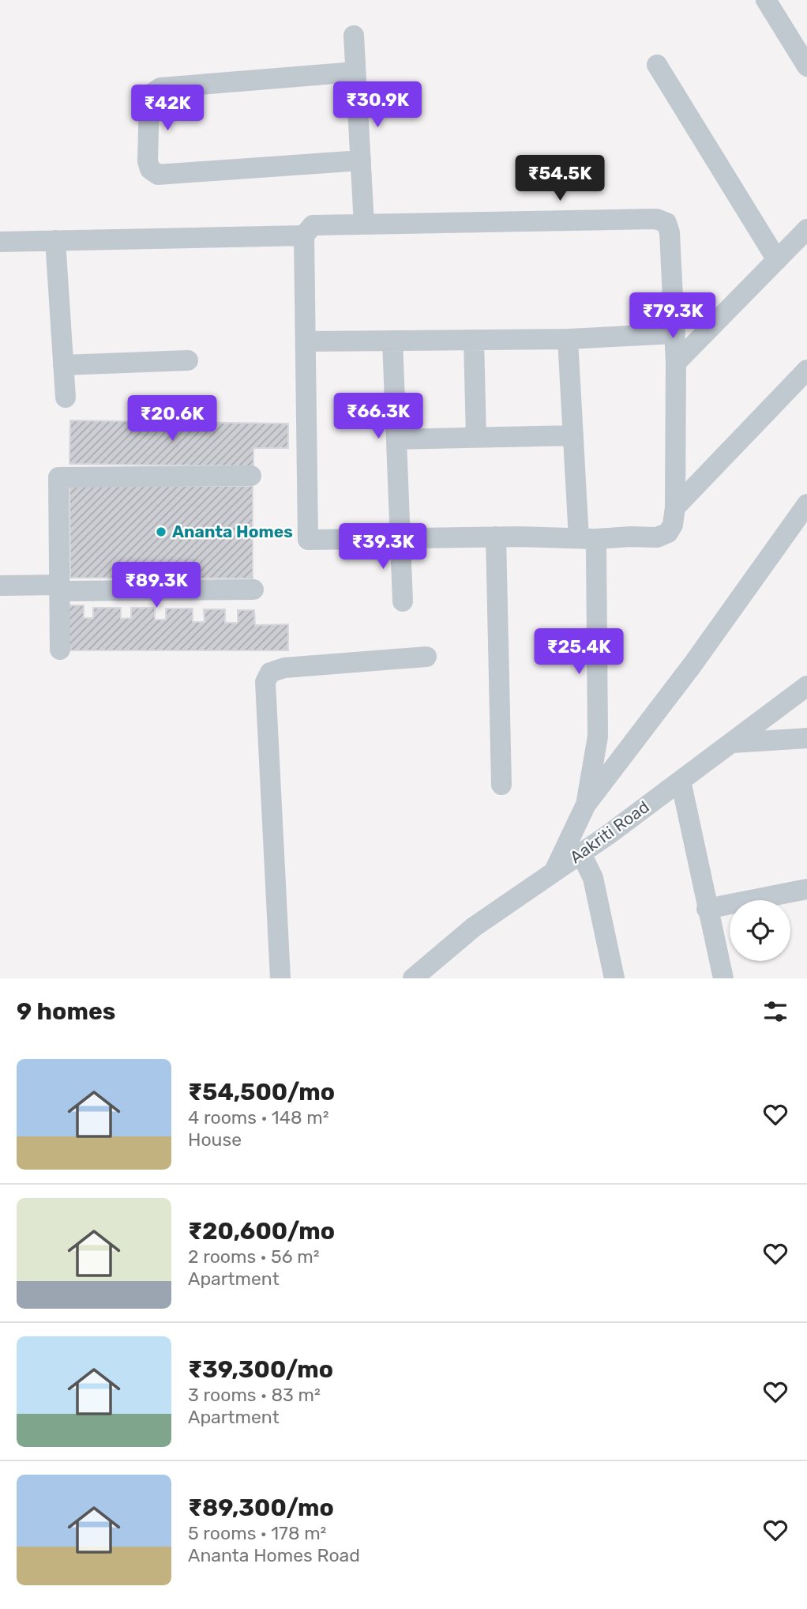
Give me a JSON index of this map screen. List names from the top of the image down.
{
  "streets": {
    "street": ["Aakriti Road"]
  },
  "places": ["Ananta Homes"],
  "page": {
    "price": [
      "₹30.9K",
      "₹42K",
      "₹54.5K",
      "₹79.3K",
      "₹66.3K",
      "₹20.6K",
      "₹39.3K",
      "₹89.3K",
      "₹25.4K"
    ],
    "heading": "9 homes",
    "list": [
      {
        "name": "₹54,500/mo",
        "note": "4 rooms · 148 m² · House"
      },
      {
        "name": "₹20,600/mo",
        "note": "2 rooms · 56 m² · Apartment"
      },
      {
        "name": "₹39,300/mo",
        "note": "3 rooms · 83 m² · Apartment"
      },
      {
        "name": "₹89,300/mo",
        "note": "5 rooms · 178 m² · Ananta Homes Road"
      }
    ]
  }
}
